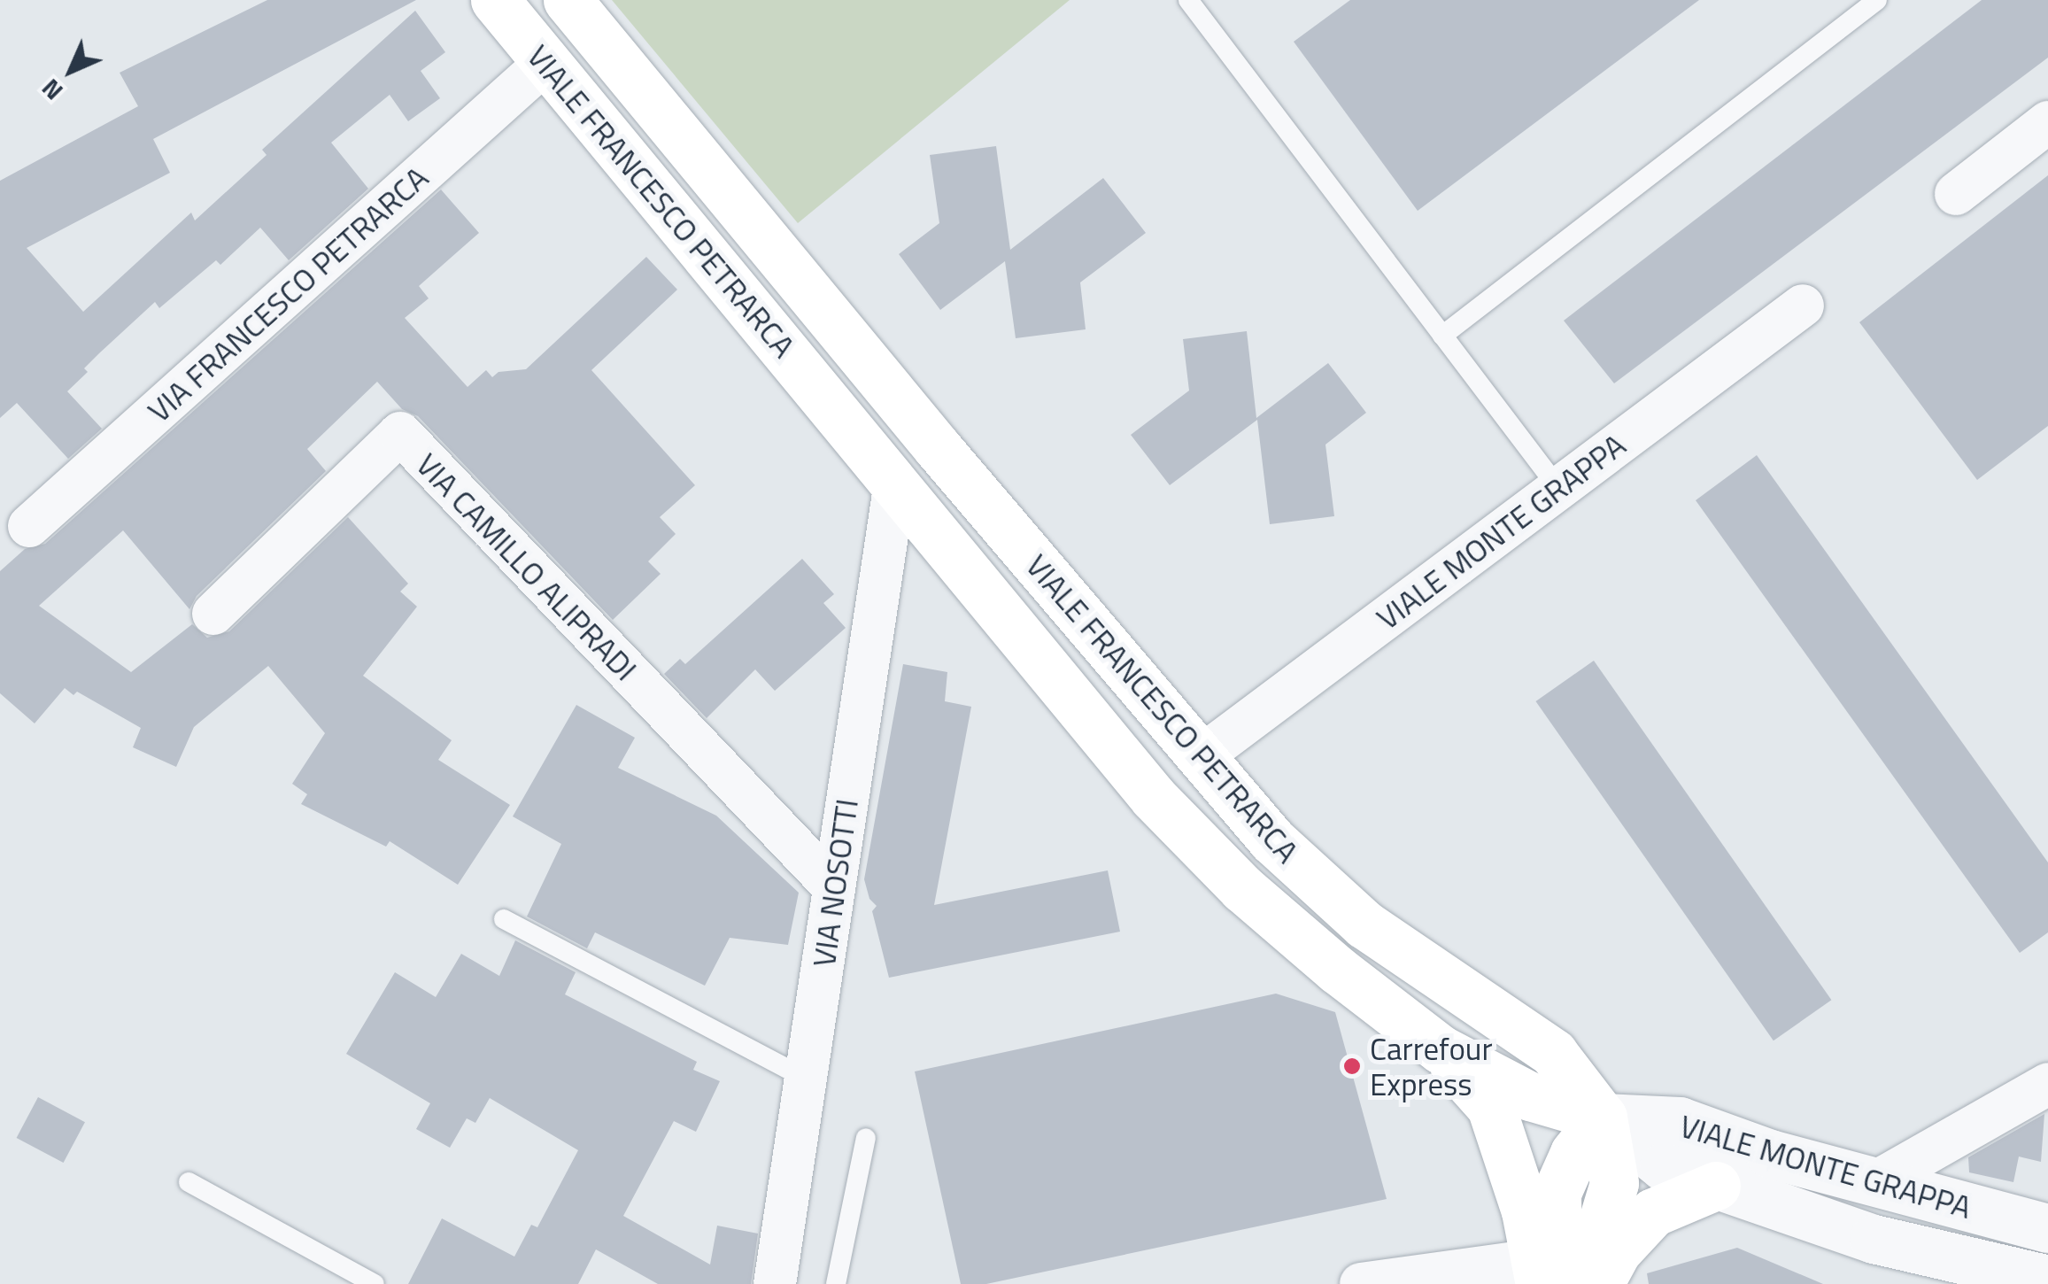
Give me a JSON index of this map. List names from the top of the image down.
{
  "streets": {
    "main road": ["VIALE FRANCESCO PETRARCA"],
    "street": [
      "VIA FRANCESCO PETRARCA",
      "VIALE MONTE GRAPPA",
      "VIA CAMILLO ALIPRADI",
      "VIA NOSOTTI"
    ]
  },
  "crossings": [
    ["VIALE FRANCESCO PETRARCA", "VIA FRANCESCO PETRARCA"],
    ["VIALE FRANCESCO PETRARCA", "VIALE MONTE GRAPPA"],
    ["VIALE FRANCESCO PETRARCA", "VIA NOSOTTI"],
    ["VIA CAMILLO ALIPRADI", "VIA NOSOTTI"]
  ],
  "places": ["Carrefour Express"],
  "north": "bottom left"
}
